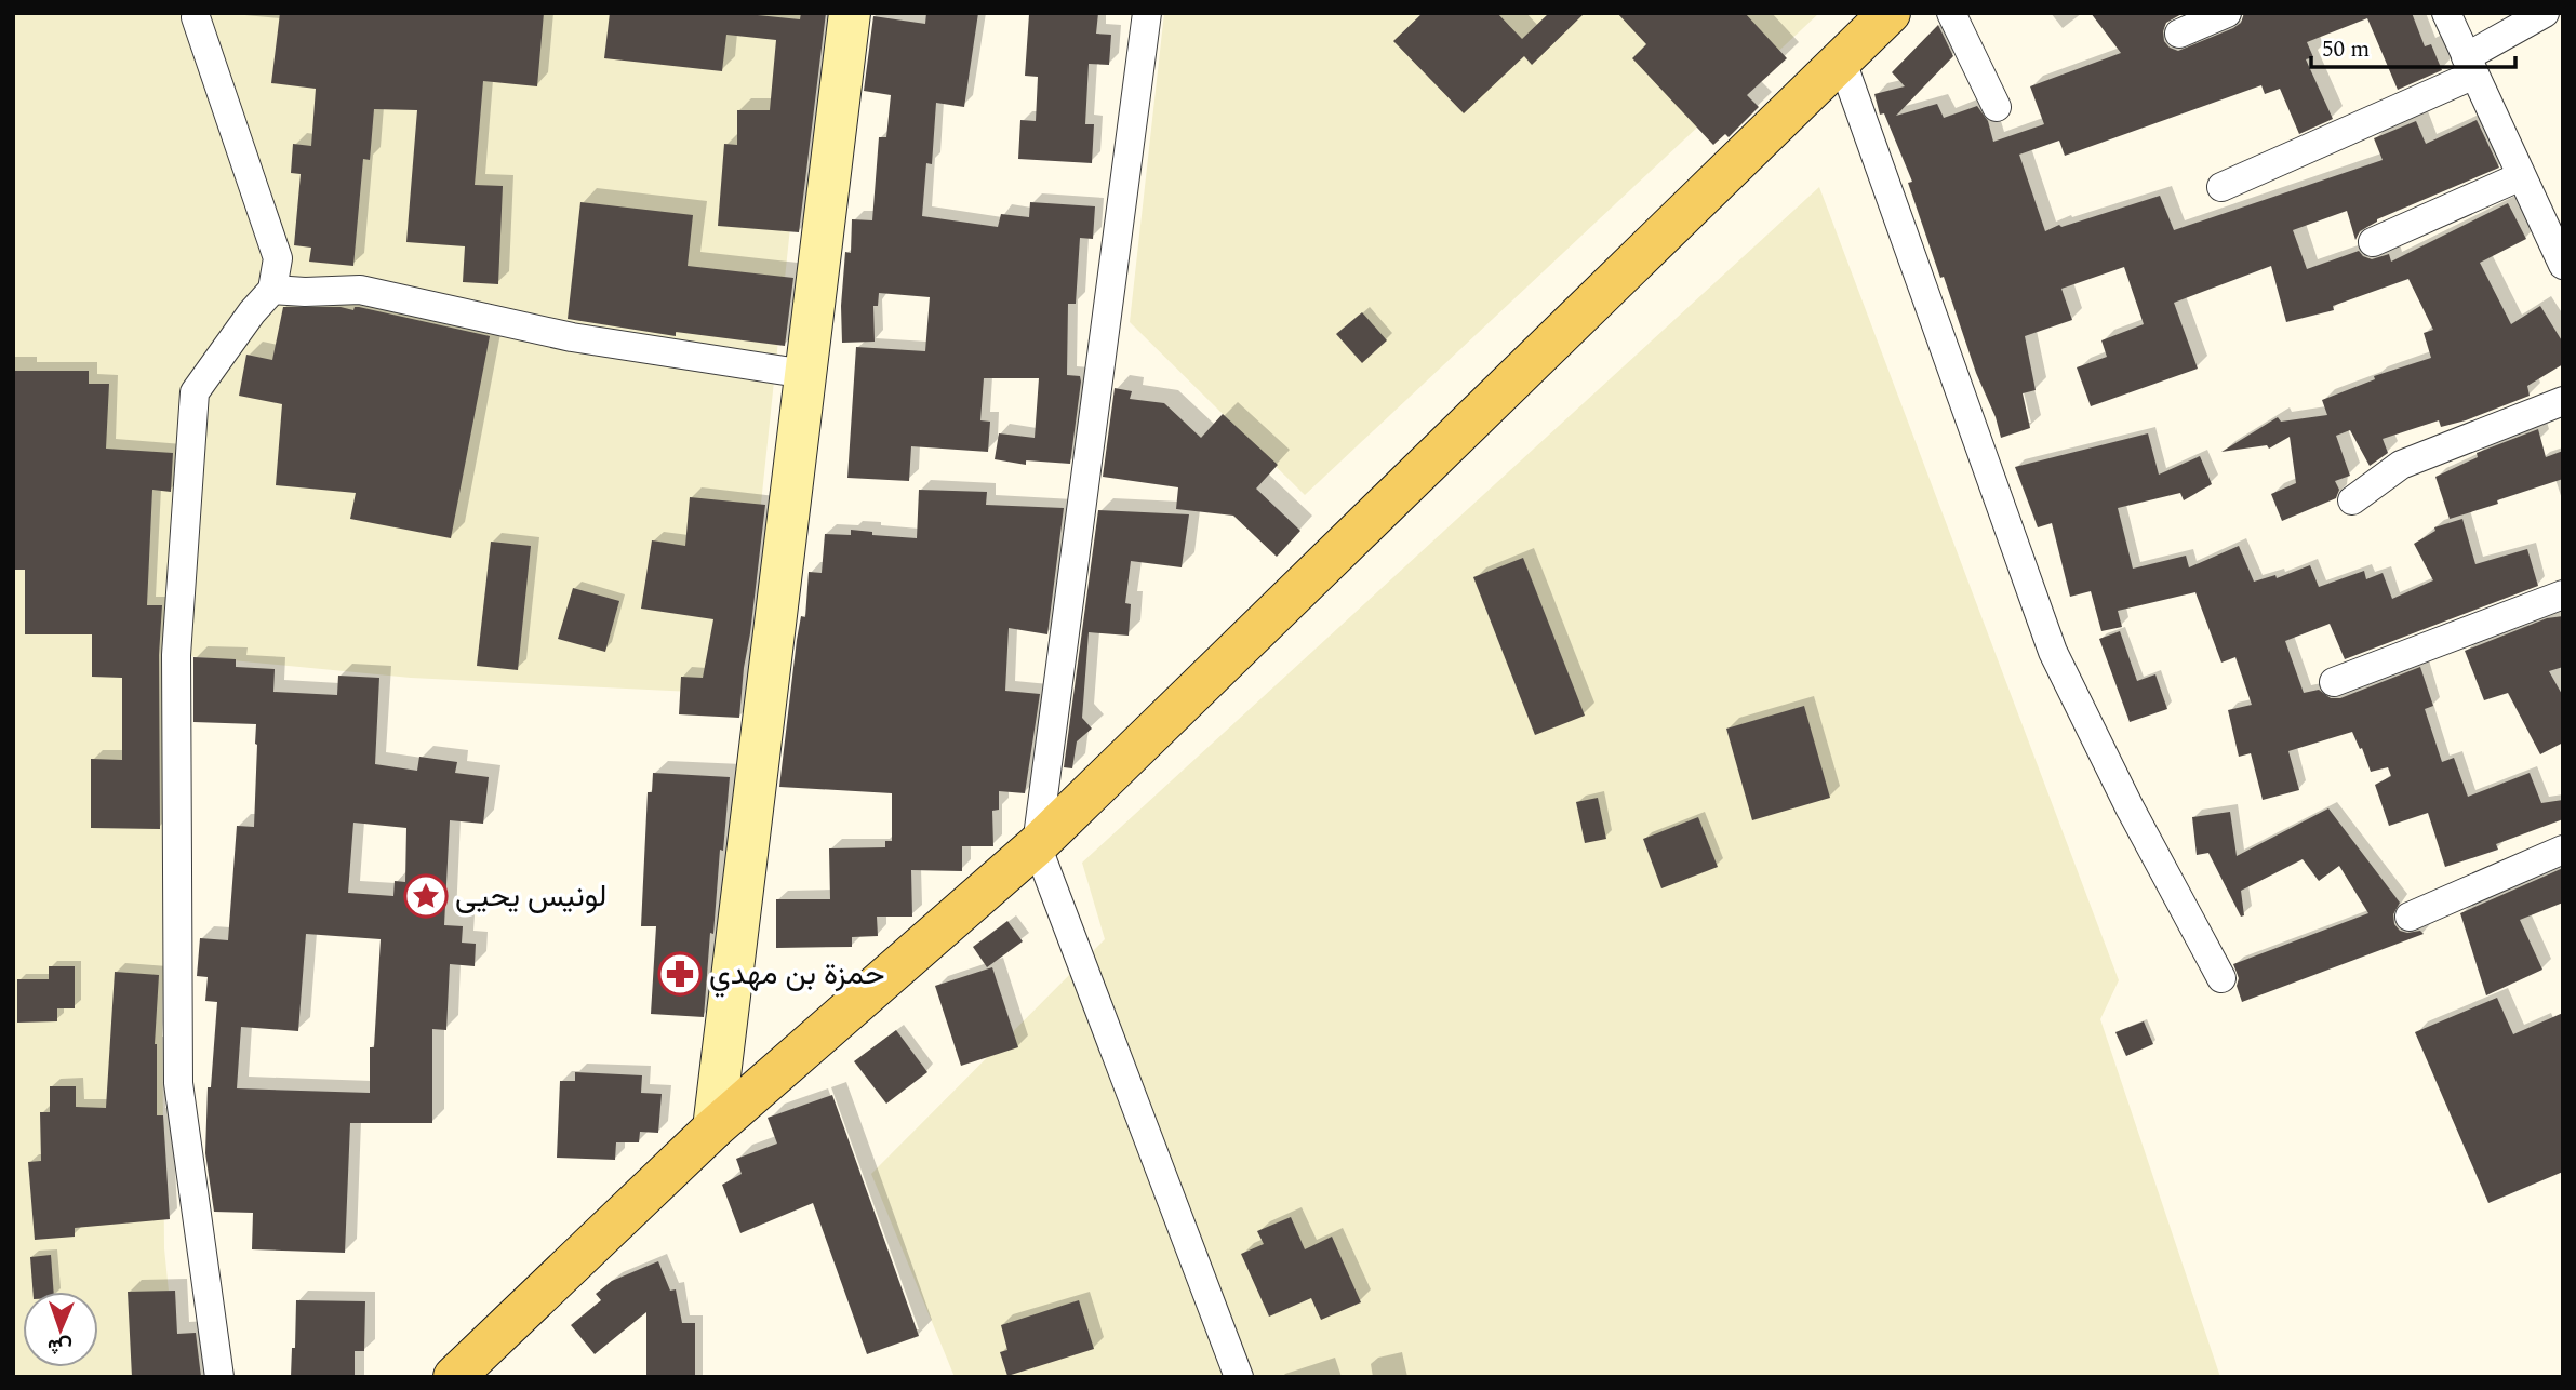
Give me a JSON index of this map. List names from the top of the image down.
{
  "places": {
    "place": ["لونيس يحيى"],
    "pharmacy": ["حمزة بن مهدي"]
  },
  "scale_bar": "50 m",
  "north": "bottom"
}
